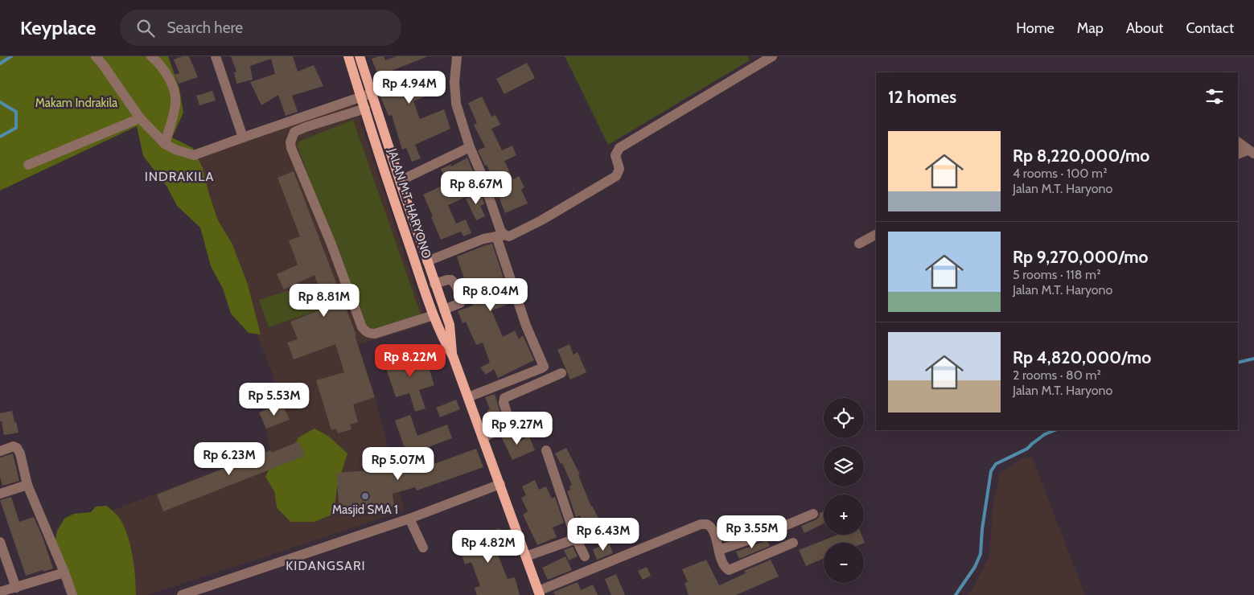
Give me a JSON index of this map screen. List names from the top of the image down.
{
  "streets": {
    "main road": ["JALAN M.T. HARYONO"]
  },
  "districts": ["INDRAKILA", "KIDANGSARI"],
  "parks": ["Makam Indrakila"],
  "places": ["Masjid SMA 1"],
  "page": {
    "header": "Keyplace",
    "search": "Search here",
    "nav": [
      "Home",
      "Map",
      "About",
      "Contact"
    ],
    "price": [
      "Rp 4.94M",
      "Rp 8.67M",
      "Rp 8.04M",
      "Rp 8.81M",
      "Rp 8.22M",
      "Rp 5.53M",
      "Rp 9.27M",
      "Rp 6.23M",
      "Rp 5.07M",
      "Rp 3.55M",
      "Rp 6.43M",
      "Rp 4.82M"
    ],
    "heading": "12 homes",
    "list": [
      {
        "name": "Rp 8,220,000/mo",
        "note": "4 rooms · 100 m² · Jalan M.T. Haryono"
      },
      {
        "name": "Rp 9,270,000/mo",
        "note": "5 rooms · 118 m² · Jalan M.T. Haryono"
      },
      {
        "name": "Rp 4,820,000/mo",
        "note": "2 rooms · 80 m² · Jalan M.T. Haryono"
      }
    ],
    "map_buttons": ["+", "−"]
  }
}
